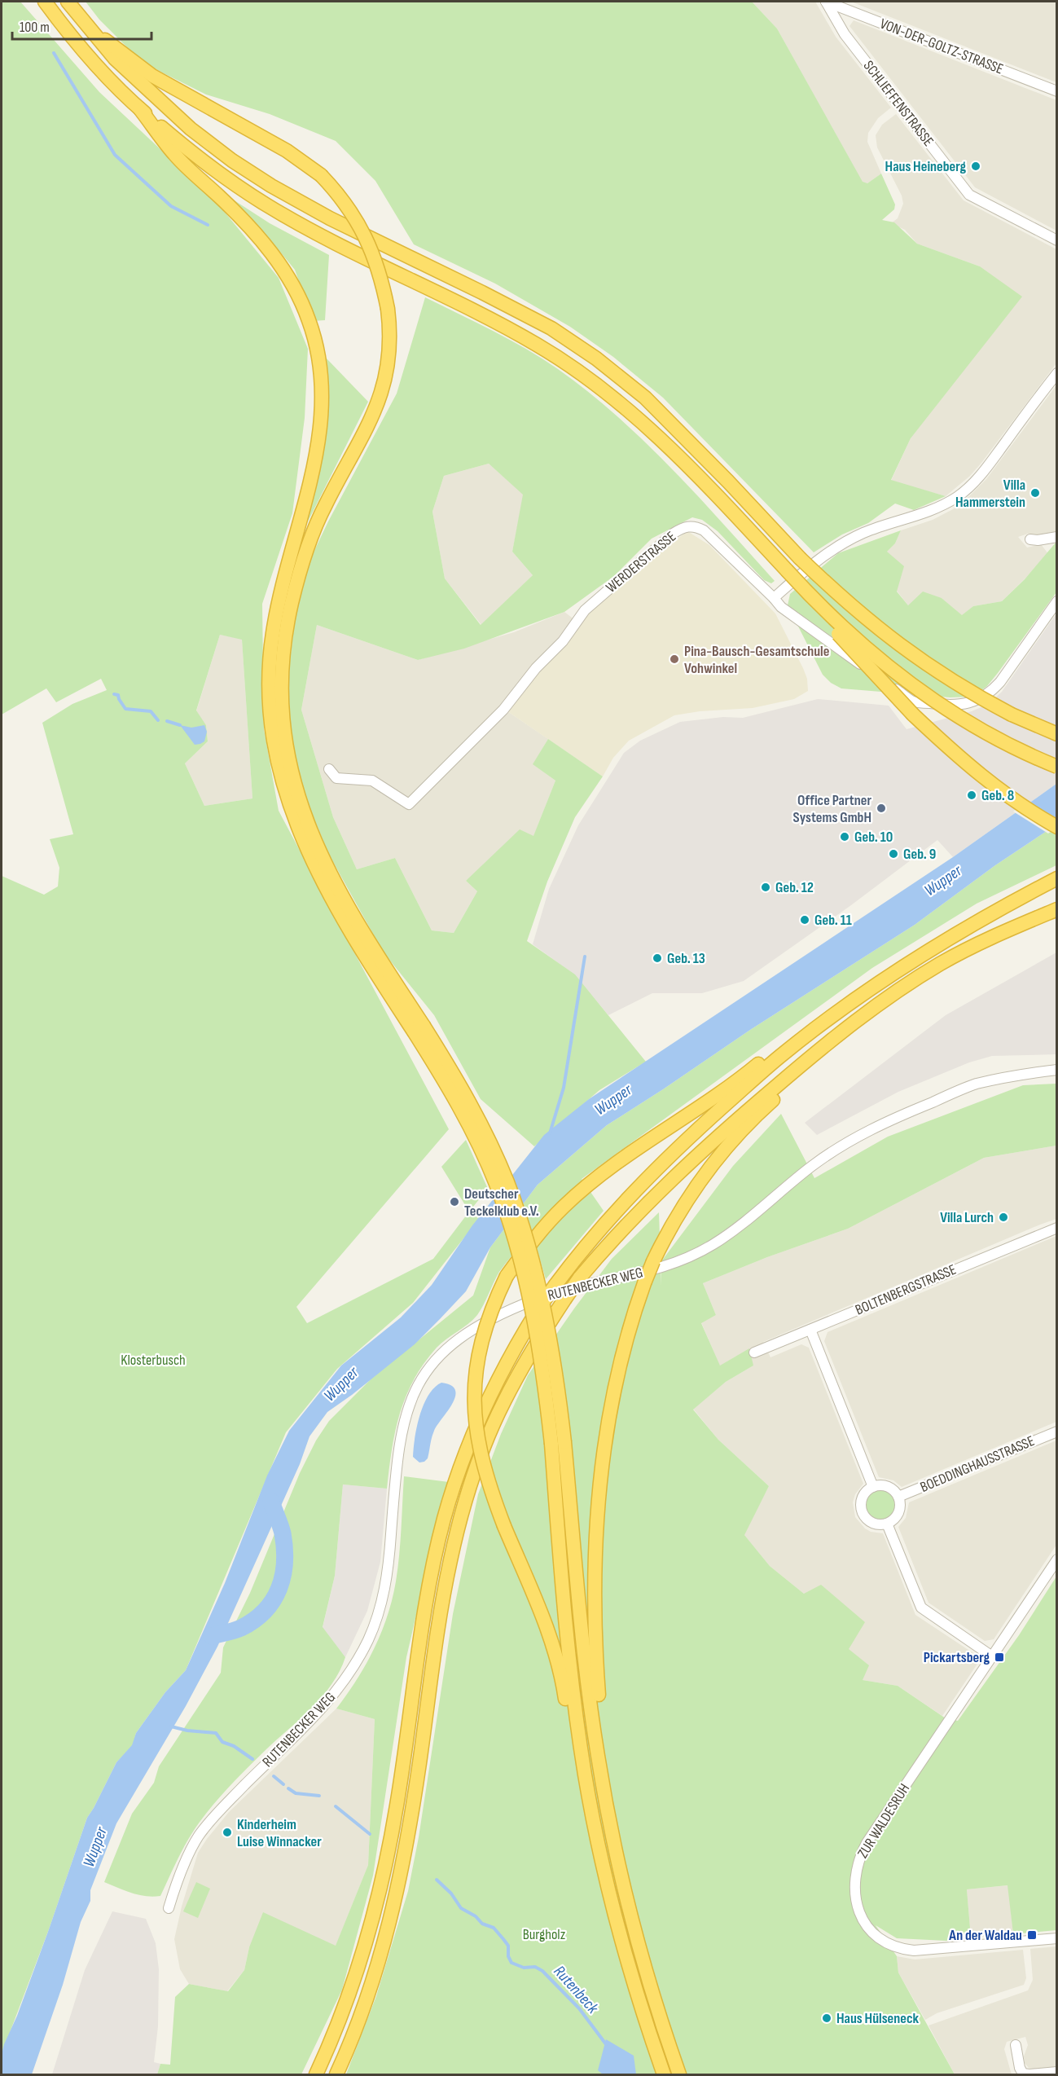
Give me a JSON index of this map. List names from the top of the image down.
{
  "streets": {
    "street": [
      "VON-DER-GOLTZ-STRASSE",
      "SCHLIEFFENSTRASSE",
      "WERDERSTRASSE",
      "RUTENBECKER WEG",
      "BOLTENBERGSTRASSE",
      "BOEDDINGHAUSSTRASSE",
      "ZUR WALDESRUH"
    ]
  },
  "crossings": [
    ["VON-DER-GOLTZ-STRASSE", "SCHLIEFFENSTRASSE"]
  ],
  "water": ["Wupper", "Rutenbeck"],
  "parks": ["Klosterbusch", "Burgholz"],
  "places": {
    "other": [
      "Haus Heineberg",
      "Villa Hammerstein",
      "Pina-Bausch-Gesamtschule Vohwinkel",
      "Geb. 8",
      "Office Partner Systems GmbH",
      "Geb. 10",
      "Geb. 9",
      "Geb. 12",
      "Geb. 11",
      "Geb. 13",
      "Deutscher Teckelklub e.V.",
      "Villa Lurch",
      "Kinderheim Luise Winnacker",
      "Haus Hülseneck"
    ],
    "transit": ["Pickartsberg", "An der Waldau"]
  },
  "scale_bar": "100 m"
}
